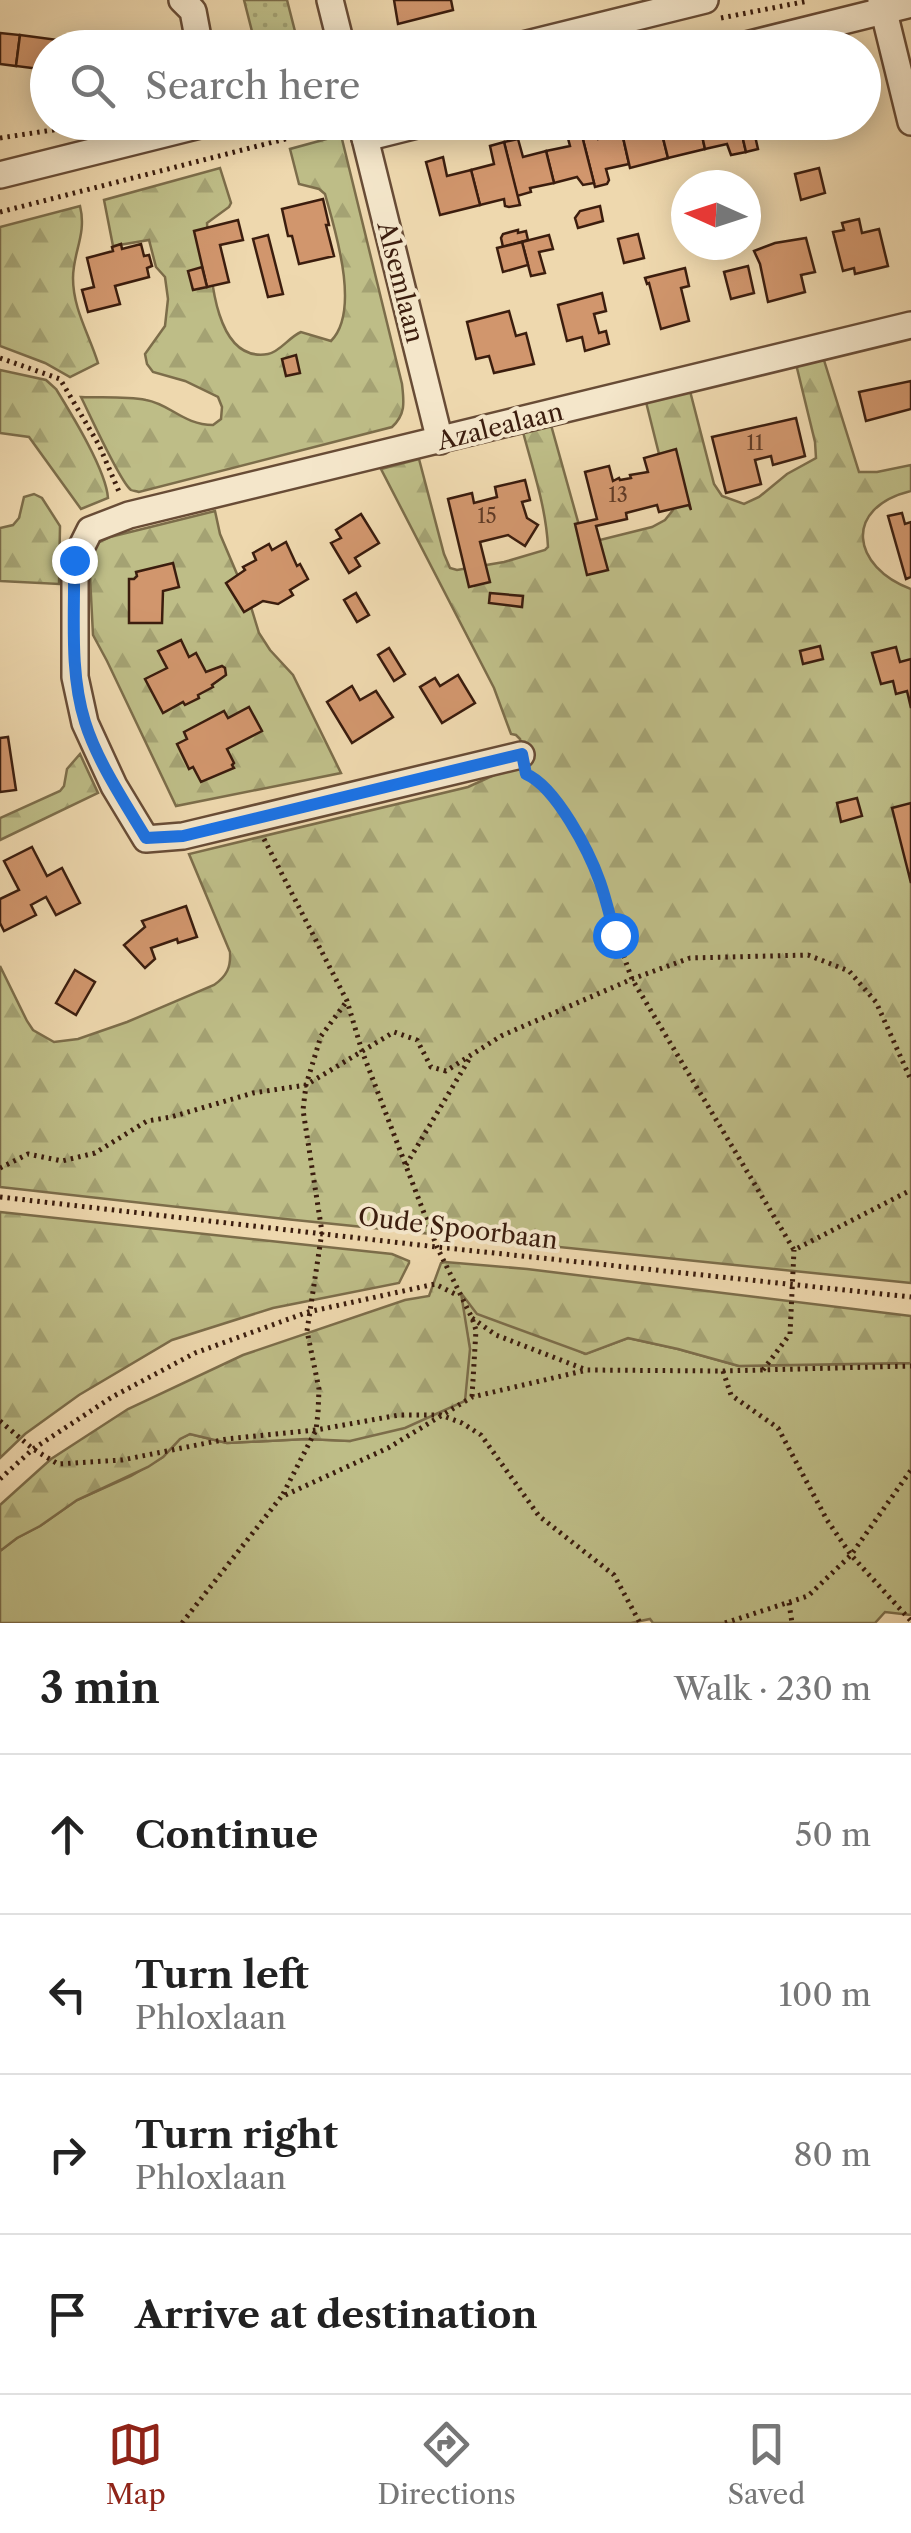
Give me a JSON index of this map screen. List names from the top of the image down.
{
  "streets": {
    "street": ["Alsemlaan", "Azalealaan"],
    "path": ["Oude Spoorbaan"]
  },
  "crossings": [
    ["Alsemlaan", "Azalealaan"]
  ],
  "house_numbers": ["11", "13", "15"],
  "north": "left",
  "page": {
    "search": "Search here",
    "heading": ["3 min", "Walk · 230 m"],
    "list": [
      ["Continue", "50 m"],
      ["Turn left", "Phloxlaan", "100 m"],
      ["Turn right", "Phloxlaan", "80 m"],
      "Arrive at destination"
    ],
    "nav": ["Map", "Directions", "Saved"]
  }
}
